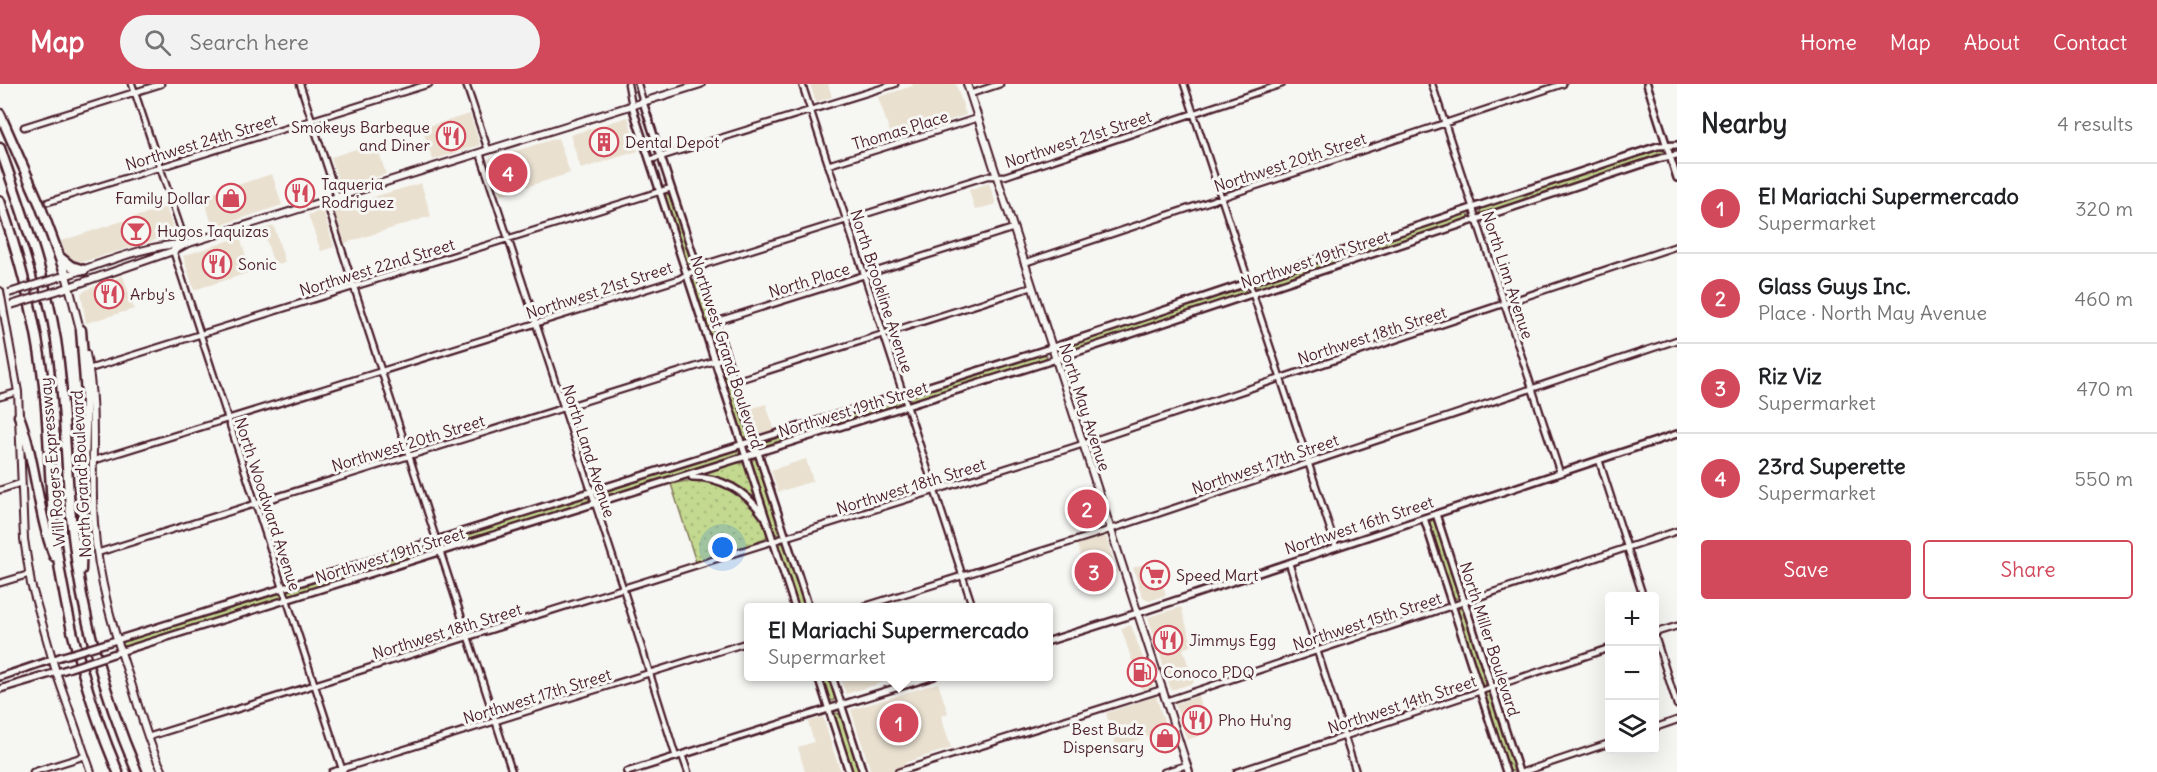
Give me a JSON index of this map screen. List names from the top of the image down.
{
  "streets": {
    "highway": ["Will Rogers Expressway"],
    "main road": ["North May Avenue", "North Grand Boulevard"],
    "street": [
      "Thomas Place",
      "Northwest 21st Street",
      "Northwest 24th Street",
      "Northwest 20th Street",
      "Northwest 19th Street",
      "Northwest 22nd Street",
      "North Linn Avenue",
      "North Place",
      "North Brookline Avenue",
      "Northwest 18th Street",
      "Northwest Grand Boulevard",
      "North Land Avenue",
      "Northwest 17th Street",
      "North Woodward Avenue",
      "Northwest 16th Street",
      "Northwest 15th Street",
      "North Miller Boulevard",
      "Northwest 14th Street"
    ]
  },
  "crossings": [
    ["Thomas Place", "North Brookline Avenue"],
    ["Thomas Place", "North May Avenue"],
    ["Northwest 21st Street", "North Brookline Avenue"],
    ["Northwest 21st Street", "Northwest Grand Boulevard"],
    ["Northwest 21st Street", "North May Avenue"],
    ["Northwest 21st Street", "North Land Avenue"],
    ["Northwest 21st Street", "North Grand Boulevard"],
    ["Northwest 21st Street", "North Woodward Avenue"],
    ["Northwest 20th Street", "North Linn Avenue"],
    ["Northwest 20th Street", "Northwest Grand Boulevard"],
    ["Northwest 20th Street", "North May Avenue"],
    ["Northwest 20th Street", "North Land Avenue"],
    ["Northwest 20th Street", "North Grand Boulevard"],
    ["Northwest 20th Street", "North Woodward Avenue"],
    ["Northwest 19th Street", "North Linn Avenue"],
    ["Northwest 19th Street", "North Brookline Avenue"],
    ["Northwest 19th Street", "Northwest Grand Boulevard"],
    ["Northwest 19th Street", "North May Avenue"],
    ["Northwest 19th Street", "North Land Avenue"],
    ["Northwest 19th Street", "North Grand Boulevard"],
    ["Northwest 19th Street", "North Woodward Avenue"],
    ["Northwest 22nd Street", "Northwest Grand Boulevard"],
    ["Northwest 22nd Street", "North Land Avenue"],
    ["Northwest 22nd Street", "North Grand Boulevard"],
    ["Northwest 22nd Street", "North Woodward Avenue"],
    ["North Linn Avenue", "Northwest 18th Street"],
    ["North Linn Avenue", "Northwest 17th Street"],
    ["North Linn Avenue", "Northwest 16th Street"],
    ["North Place", "North Brookline Avenue"],
    ["North Place", "North May Avenue"],
    ["North Brookline Avenue", "Northwest 18th Street"],
    ["North Brookline Avenue", "Northwest 17th Street"],
    ["Northwest 18th Street", "Northwest Grand Boulevard"],
    ["Northwest 18th Street", "North May Avenue"],
    ["Northwest 18th Street", "North Land Avenue"],
    ["Northwest 18th Street", "North Grand Boulevard"],
    ["Northwest 18th Street", "North Woodward Avenue"],
    ["North May Avenue", "Northwest 17th Street"],
    ["North May Avenue", "Northwest 16th Street"],
    ["North May Avenue", "Northwest 15th Street"],
    ["North Land Avenue", "Northwest 17th Street"],
    ["Northwest 17th Street", "North Woodward Avenue"],
    ["Northwest 16th Street", "North Miller Boulevard"],
    ["Northwest 15th Street", "North Miller Boulevard"],
    ["North Miller Boulevard", "Northwest 14th Street"]
  ],
  "places": {
    "restaurant": [
      "Smokeys Barbeque and Diner",
      "Taqueria Rodriguez",
      "Sonic",
      "Arby's",
      "Jimmys Egg",
      "Pho Hu'ng"
    ],
    "building": ["Dental Depot"],
    "shop": ["Family Dollar", "Best Budz Dispensary"],
    "bar": ["Hugos Taquizas"],
    "supermarket": ["Speed Mart"],
    "fuel station": ["Conoco PDQ"]
  },
  "page": {
    "header": "Map",
    "search": "Search here",
    "nav": [
      "Home",
      "Map",
      "About",
      "Contact"
    ],
    "heading": ["Nearby", "4 results"],
    "pins": [
      "4",
      "2",
      "3",
      "1"
    ],
    "list": [
      {
        "mark": "1",
        "name": "El Mariachi Supermercado",
        "note": "Supermarket",
        "value": "320 m"
      },
      {
        "mark": "2",
        "name": "Glass Guys Inc.",
        "note": "Place · North May Avenue",
        "value": "460 m"
      },
      {
        "mark": "3",
        "name": "Riz Viz",
        "note": "Supermarket",
        "value": "470 m"
      },
      {
        "mark": "4",
        "name": "23rd Superette",
        "note": "Supermarket",
        "value": "550 m"
      }
    ],
    "buttons": ["Save", "Share"],
    "map_buttons": ["+", "−"],
    "popup": ["El Mariachi Supermercado", "Supermarket"]
  }
}
